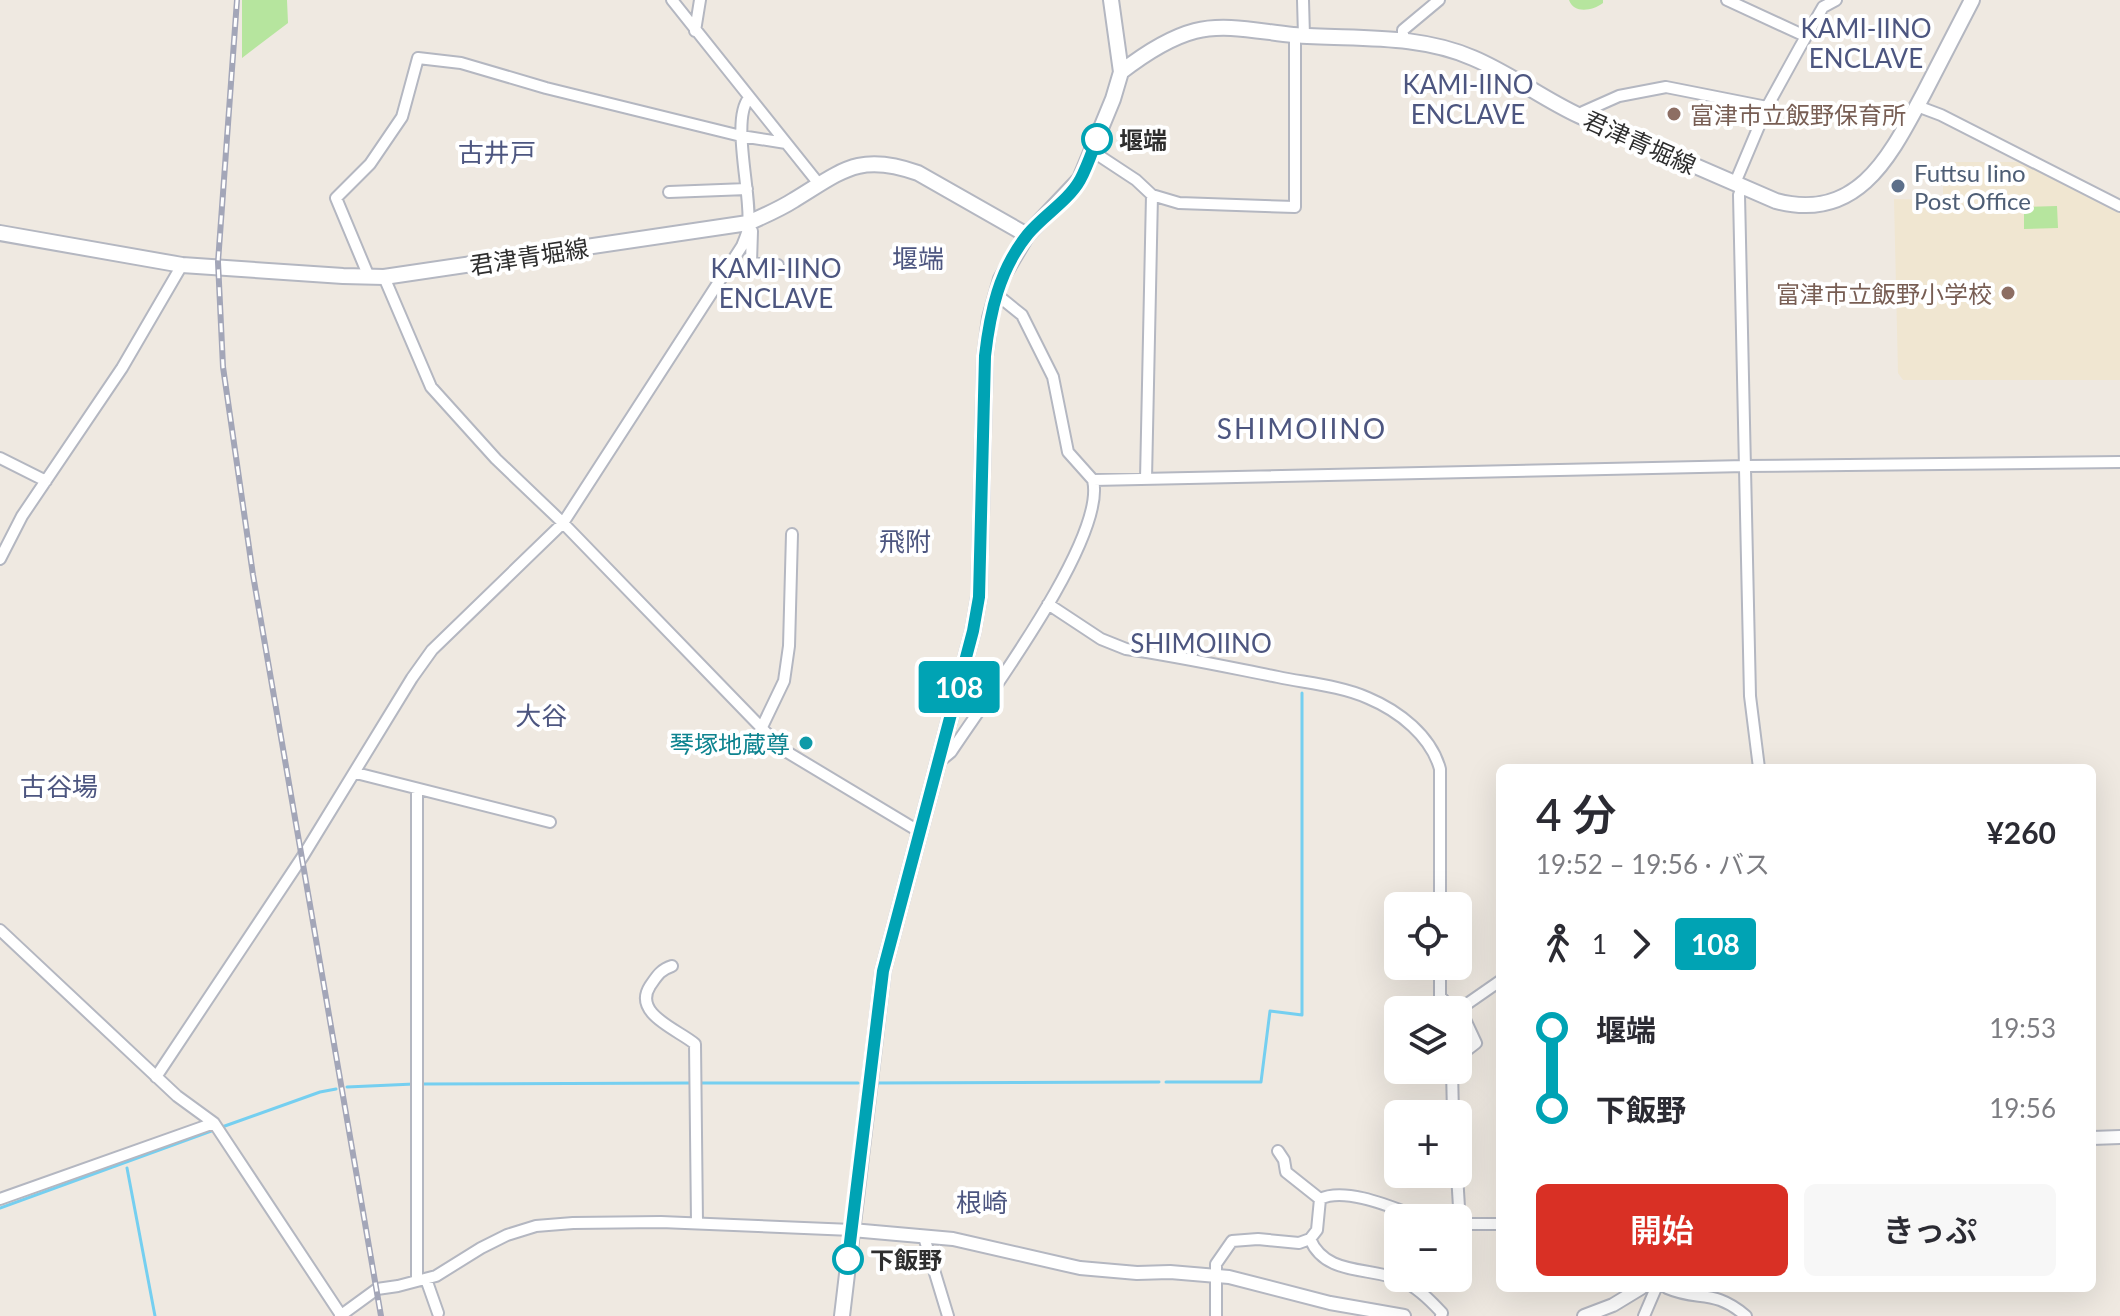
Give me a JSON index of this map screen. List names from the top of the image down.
{
  "streets": {
    "main road": ["君津青堀線"]
  },
  "districts": [
    "KAMI-IINO ENCLAVE",
    "KAMI-IINO ENCLAVE",
    "古井戸",
    "堰端",
    "KAMI-IINO ENCLAVE",
    "SHIMOIINO",
    "飛附",
    "SHIMOIINO",
    "大谷",
    "古谷場",
    "根崎"
  ],
  "places": [
    "富津市立飯野保育所",
    "堰端",
    "Futtsu Iino Post Office",
    "富津市立飯野小学校",
    "琴塚地蔵尊",
    "下飯野"
  ],
  "lines": ["bus line 108"],
  "page": {
    "on_map": "108",
    "heading": ["4 分", "19:52 – 19:56 · バス", "¥260"],
    "map_buttons": ["+", "−"],
    "legs": ["1", "108"],
    "list": [
      {
        "name": "堰端",
        "value": "19:53"
      },
      {
        "name": "下飯野",
        "value": "19:56"
      }
    ],
    "buttons": ["開始", "きっぷ"]
  }
}
